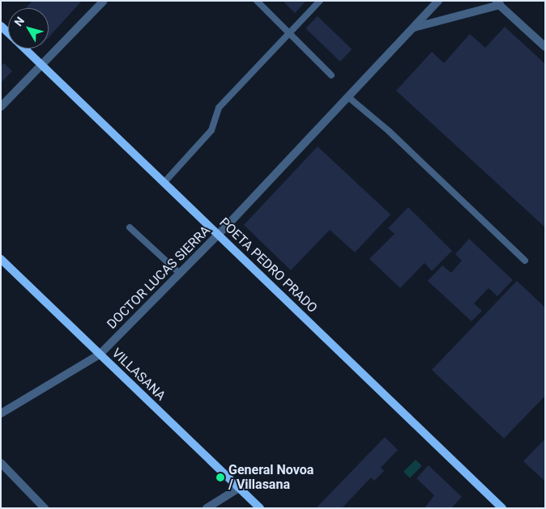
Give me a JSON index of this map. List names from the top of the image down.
{
  "streets": {
    "street": ["POETA PEDRO PRADO", "DOCTOR LUCAS SIERRA", "VILLASANA"]
  },
  "crossings": [
    ["POETA PEDRO PRADO", "DOCTOR LUCAS SIERRA"],
    ["DOCTOR LUCAS SIERRA", "VILLASANA"]
  ],
  "places": ["General Novoa / Villasana"],
  "north": "top left"
}
